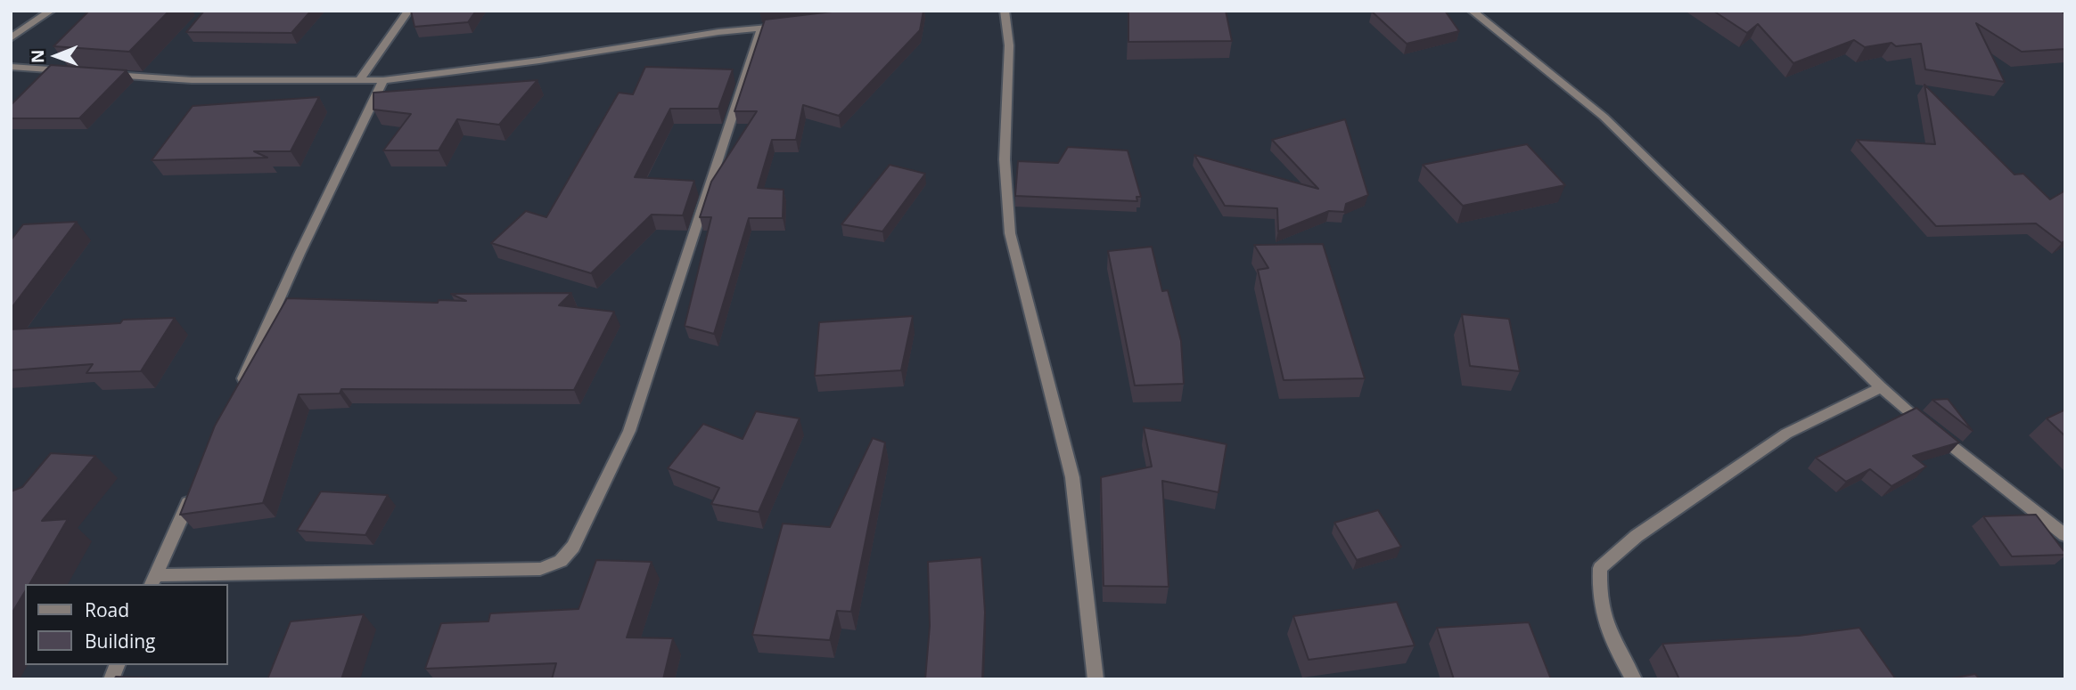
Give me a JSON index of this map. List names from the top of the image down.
{
  "legend": ["Road", "Building"],
  "north": "left"
}
